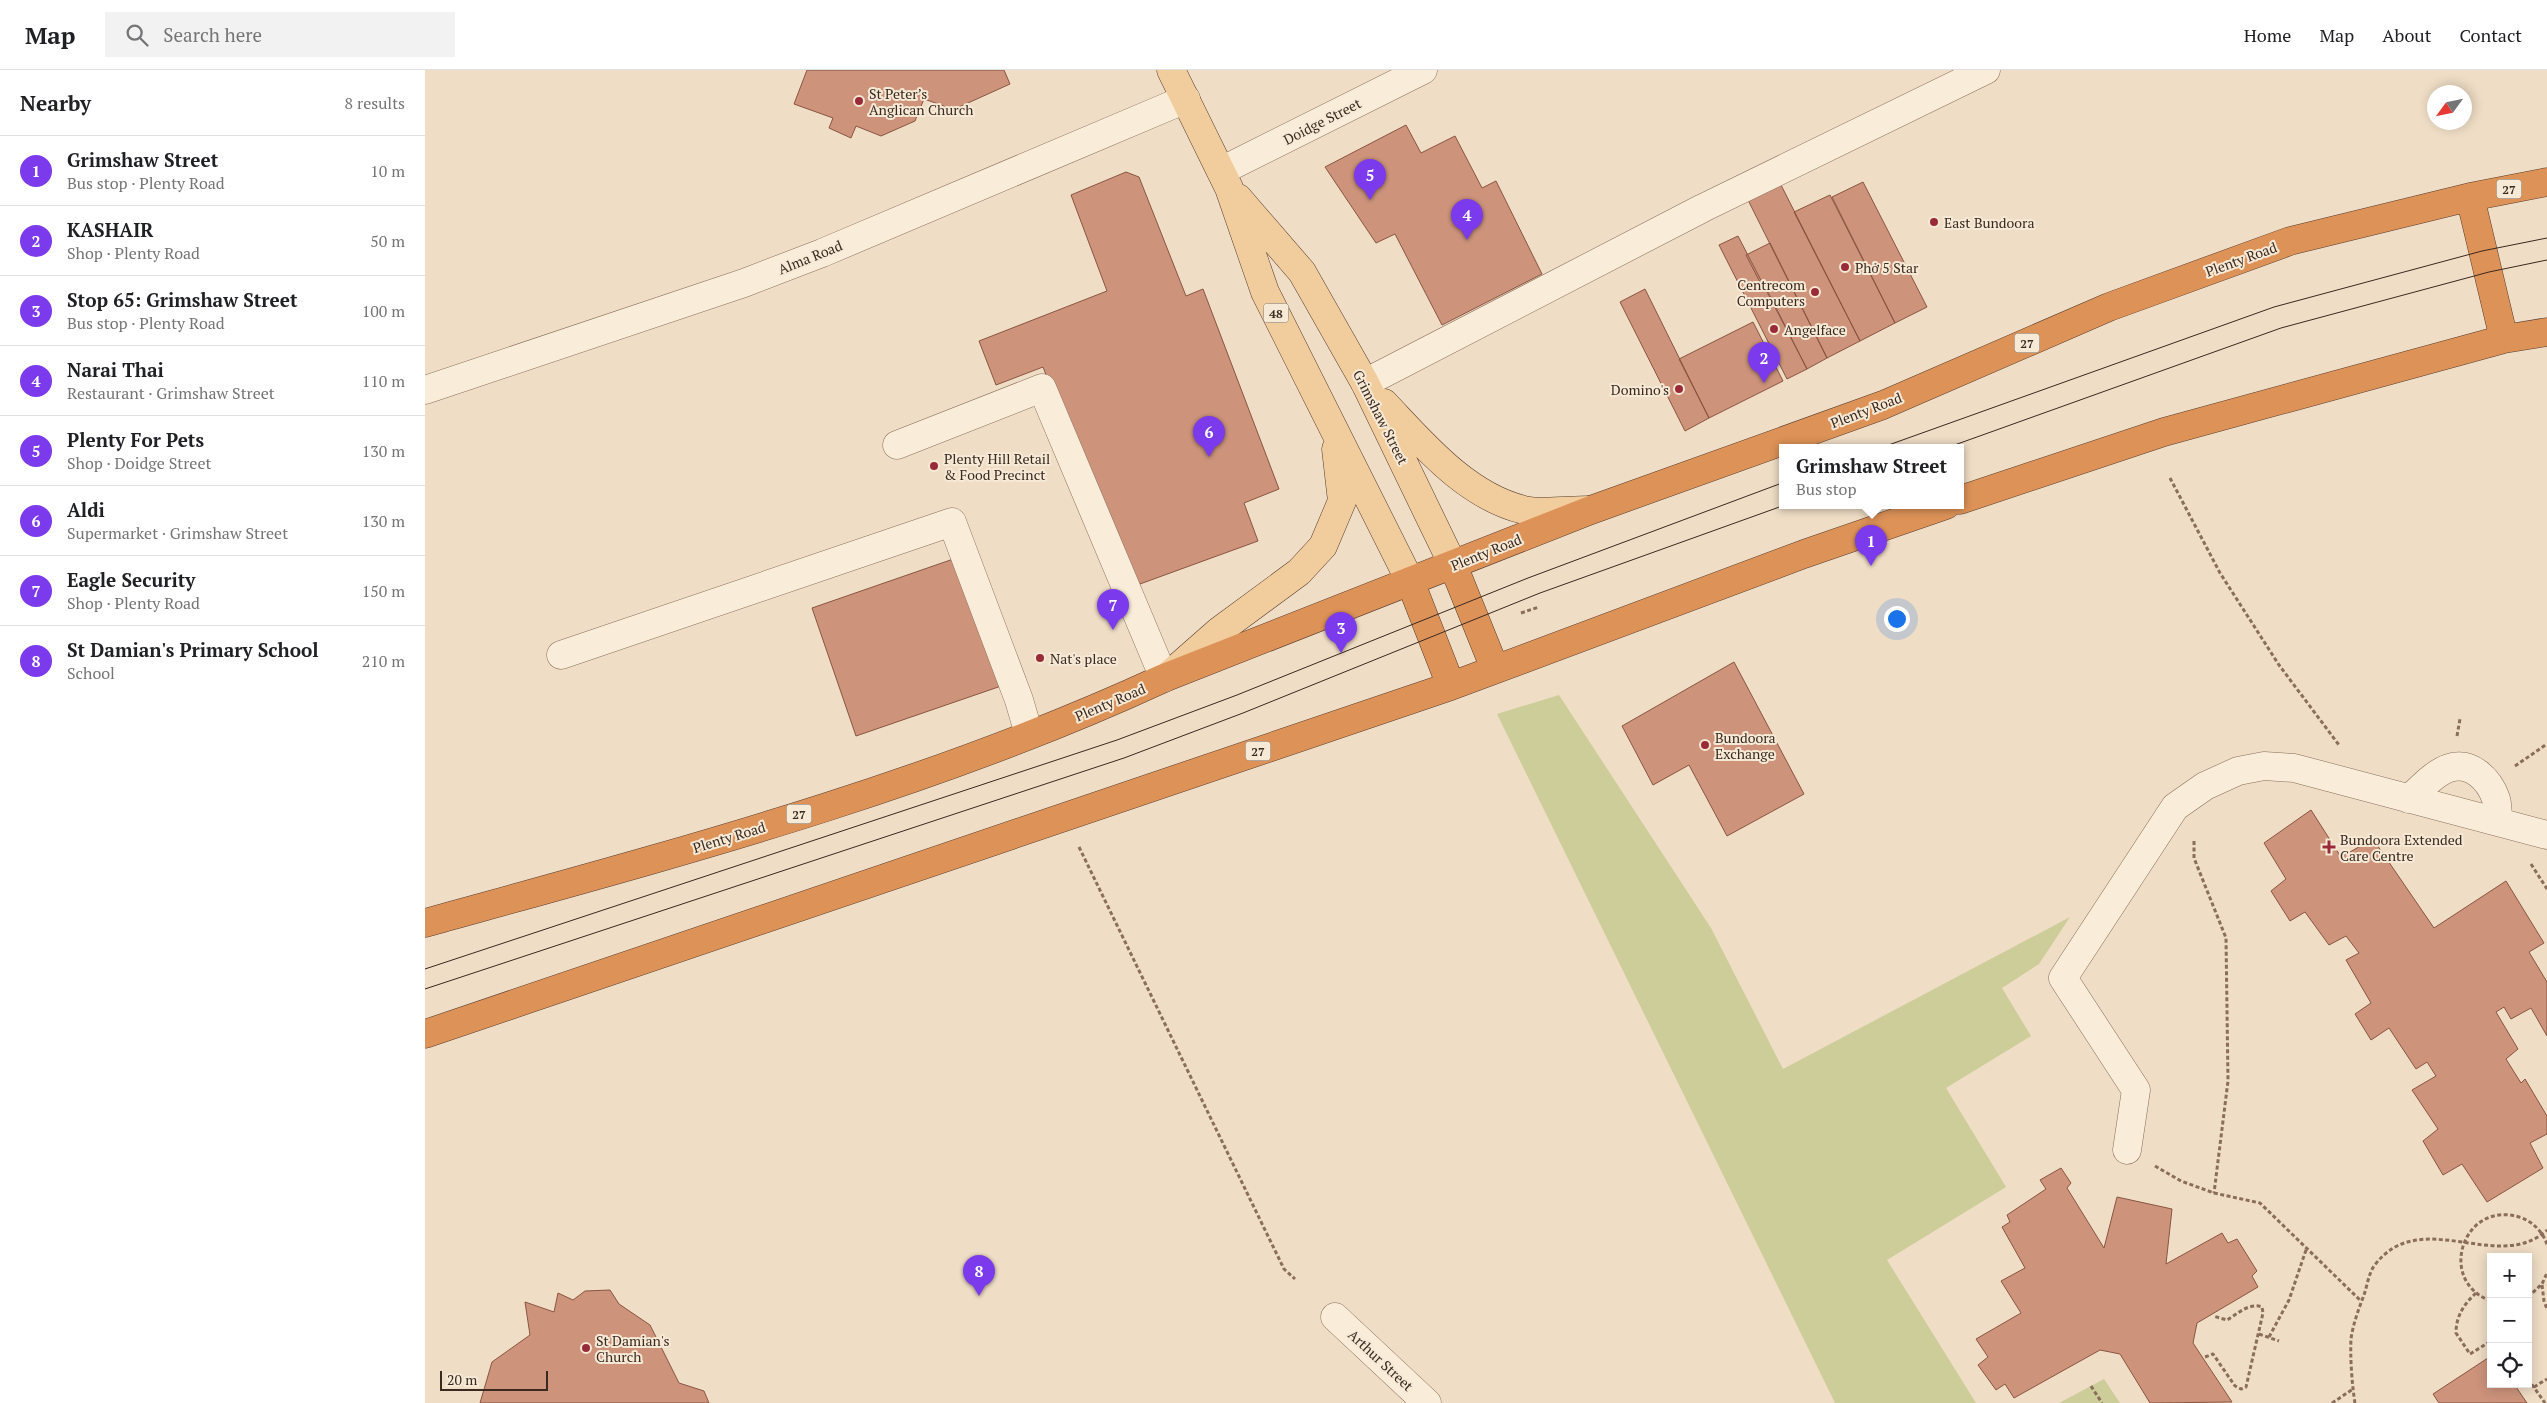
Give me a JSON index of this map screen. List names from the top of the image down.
{
  "streets": {
    "highway": [
      "27",
      "Plenty Road",
      "48",
      "Grimshaw Street"
    ],
    "street": ["Doidge Street", "Alma Road", "Arthur Street"]
  },
  "crossings": [
    ["Doidge Street", "Grimshaw Street"],
    ["27", "Grimshaw Street"],
    ["Alma Road", "Grimshaw Street"],
    ["Plenty Road", "Grimshaw Street"]
  ],
  "places": {
    "other": [
      "St Peter’s Anglican Church",
      "East Bundoora",
      "Phở 5 Star",
      "Centrecom Computers",
      "Angelface",
      "Domino's",
      "Plenty Hill Retail & Food Precinct",
      "Nat's place",
      "Bundoora Exchange",
      "St Damian's Church"
    ],
    "health": ["Bundoora Extended Care Centre"]
  },
  "scale_bar": "20 m",
  "north": "bottom left",
  "page": {
    "header": "Map",
    "search": "Search here",
    "nav": [
      "Home",
      "Map",
      "About",
      "Contact"
    ],
    "heading": ["Nearby", "8 results"],
    "list": [
      {
        "mark": "1",
        "name": "Grimshaw Street",
        "note": "Bus stop · Plenty Road",
        "value": "10 m"
      },
      {
        "mark": "2",
        "name": "KASHAIR",
        "note": "Shop · Plenty Road",
        "value": "50 m"
      },
      {
        "mark": "3",
        "name": "Stop 65: Grimshaw Street",
        "note": "Bus stop · Plenty Road",
        "value": "100 m"
      },
      {
        "mark": "4",
        "name": "Narai Thai",
        "note": "Restaurant · Grimshaw Street",
        "value": "110 m"
      },
      {
        "mark": "5",
        "name": "Plenty For Pets",
        "note": "Shop · Doidge Street",
        "value": "130 m"
      },
      {
        "mark": "6",
        "name": "Aldi",
        "note": "Supermarket · Grimshaw Street",
        "value": "130 m"
      },
      {
        "mark": "7",
        "name": "Eagle Security",
        "note": "Shop · Plenty Road",
        "value": "150 m"
      },
      {
        "mark": "8",
        "name": "St Damian's Primary School",
        "note": "School",
        "value": "210 m"
      }
    ],
    "pins": [
      "5",
      "4",
      "2",
      "6",
      "1",
      "7",
      "3",
      "8"
    ],
    "popup": ["Grimshaw Street", "Bus stop"],
    "map_buttons": ["+", "−"],
    "scale": "20 m"
  }
}
